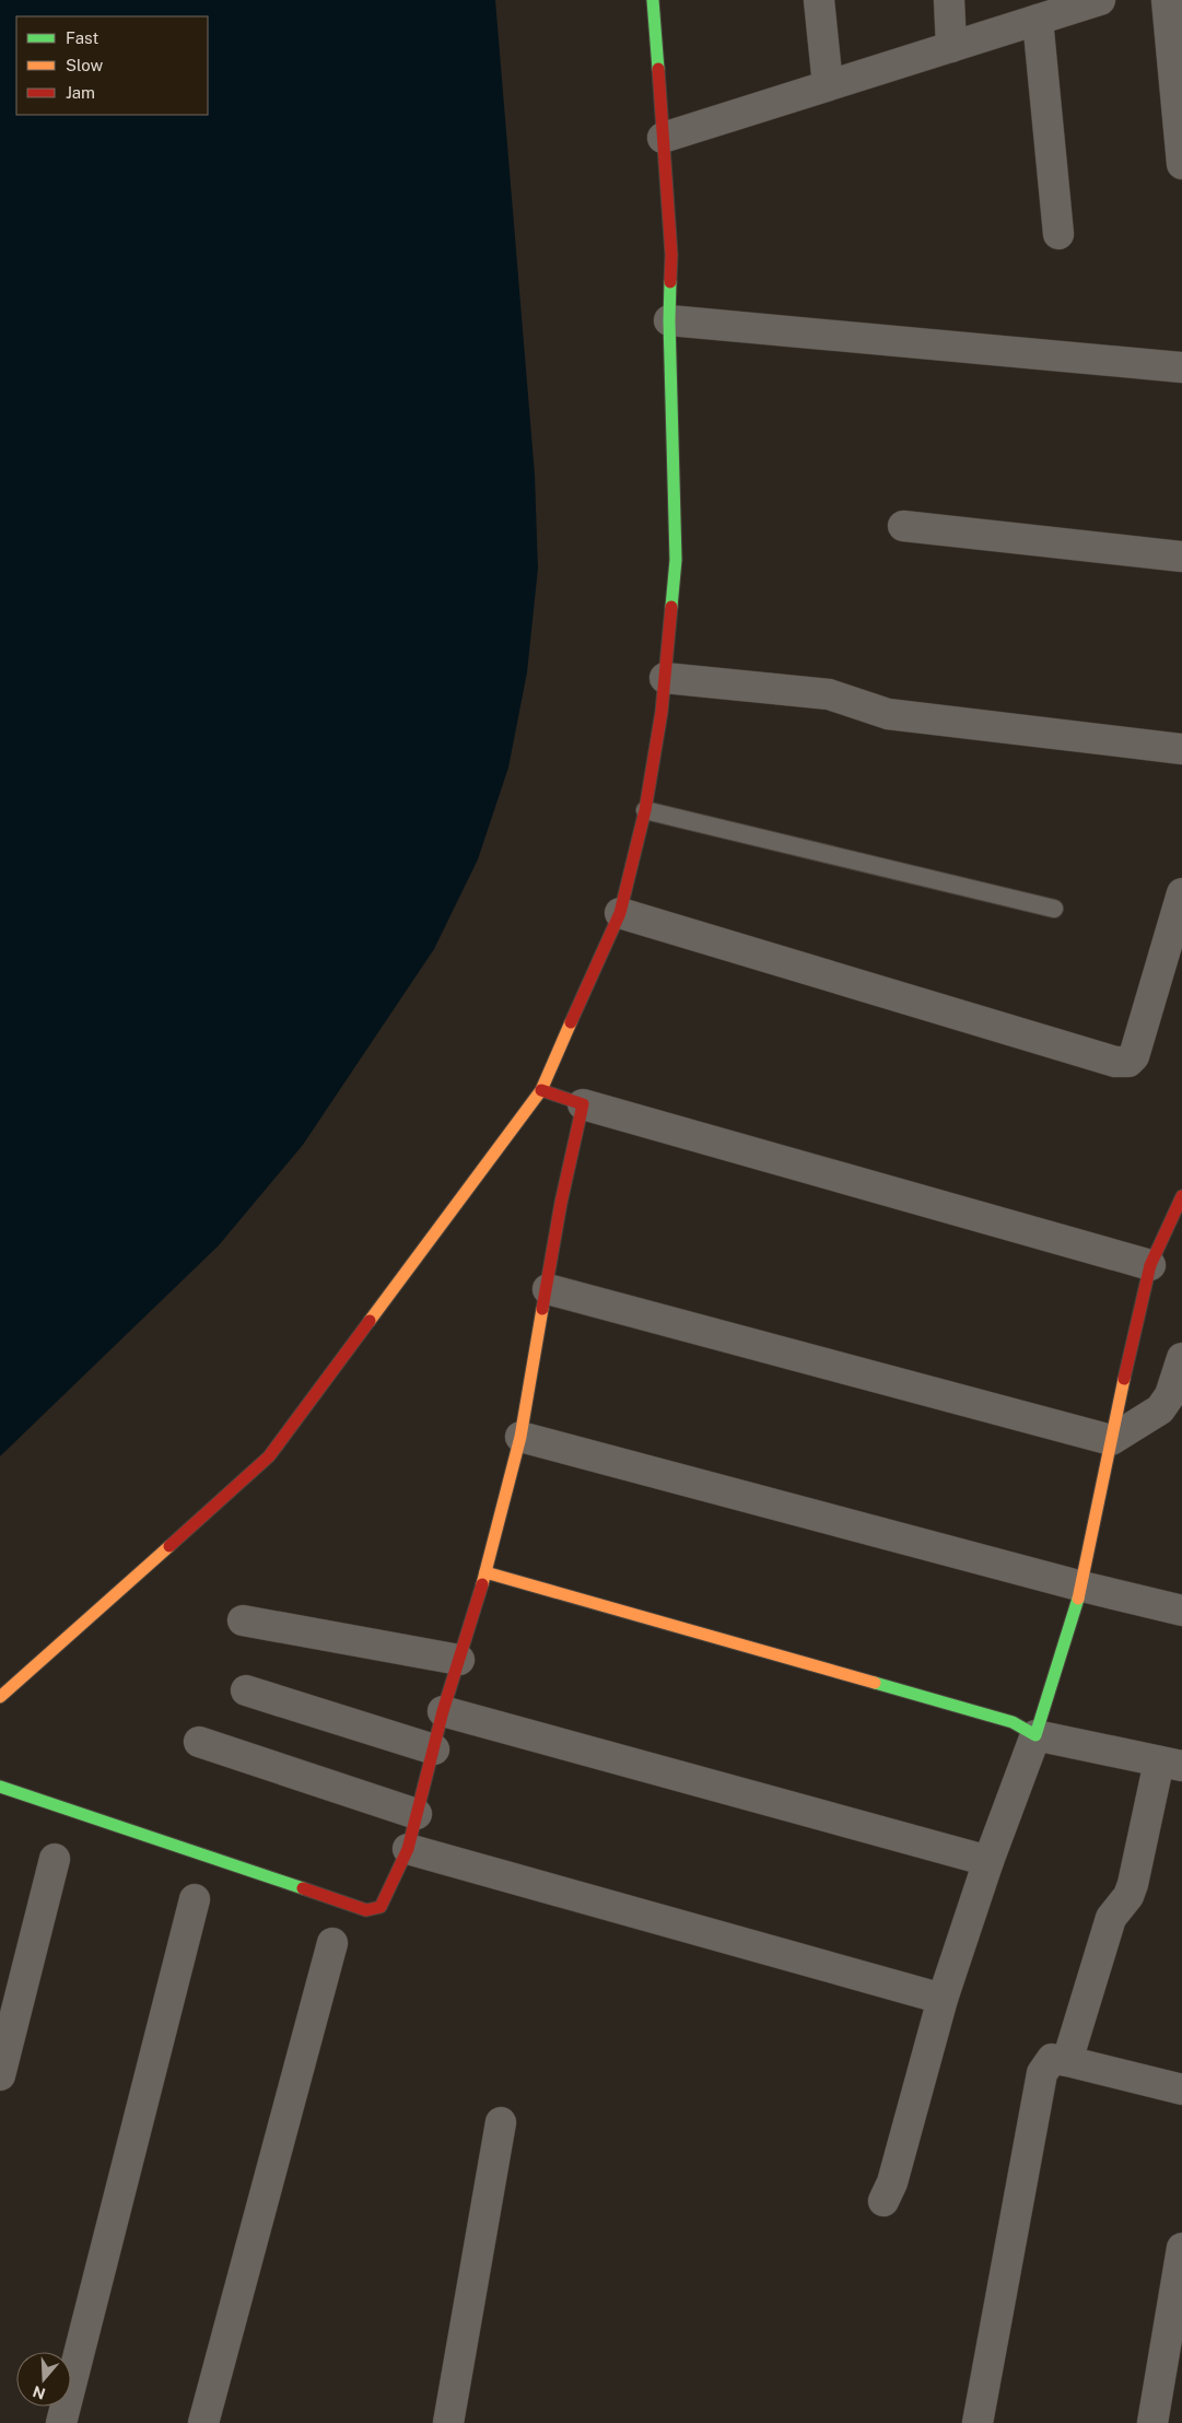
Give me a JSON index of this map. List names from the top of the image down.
{
  "legend": ["Fast", "Slow", "Jam"],
  "north": "bottom"
}
